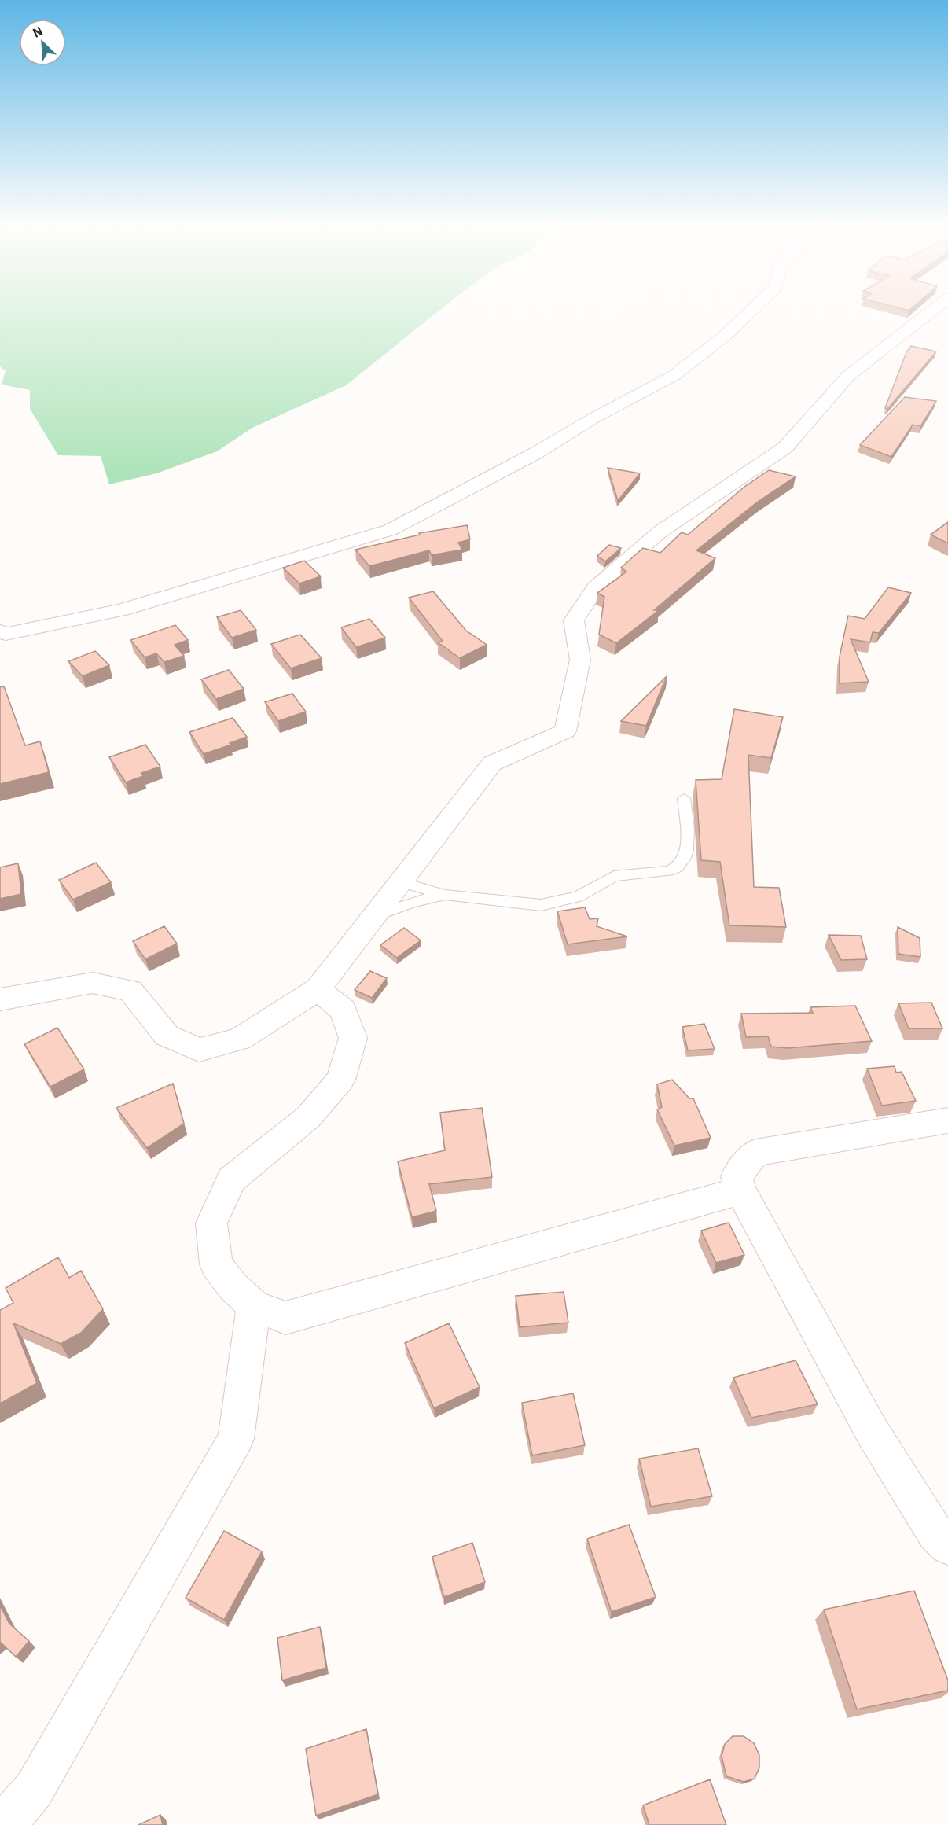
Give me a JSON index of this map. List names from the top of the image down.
{
  "north": "top left"
}
